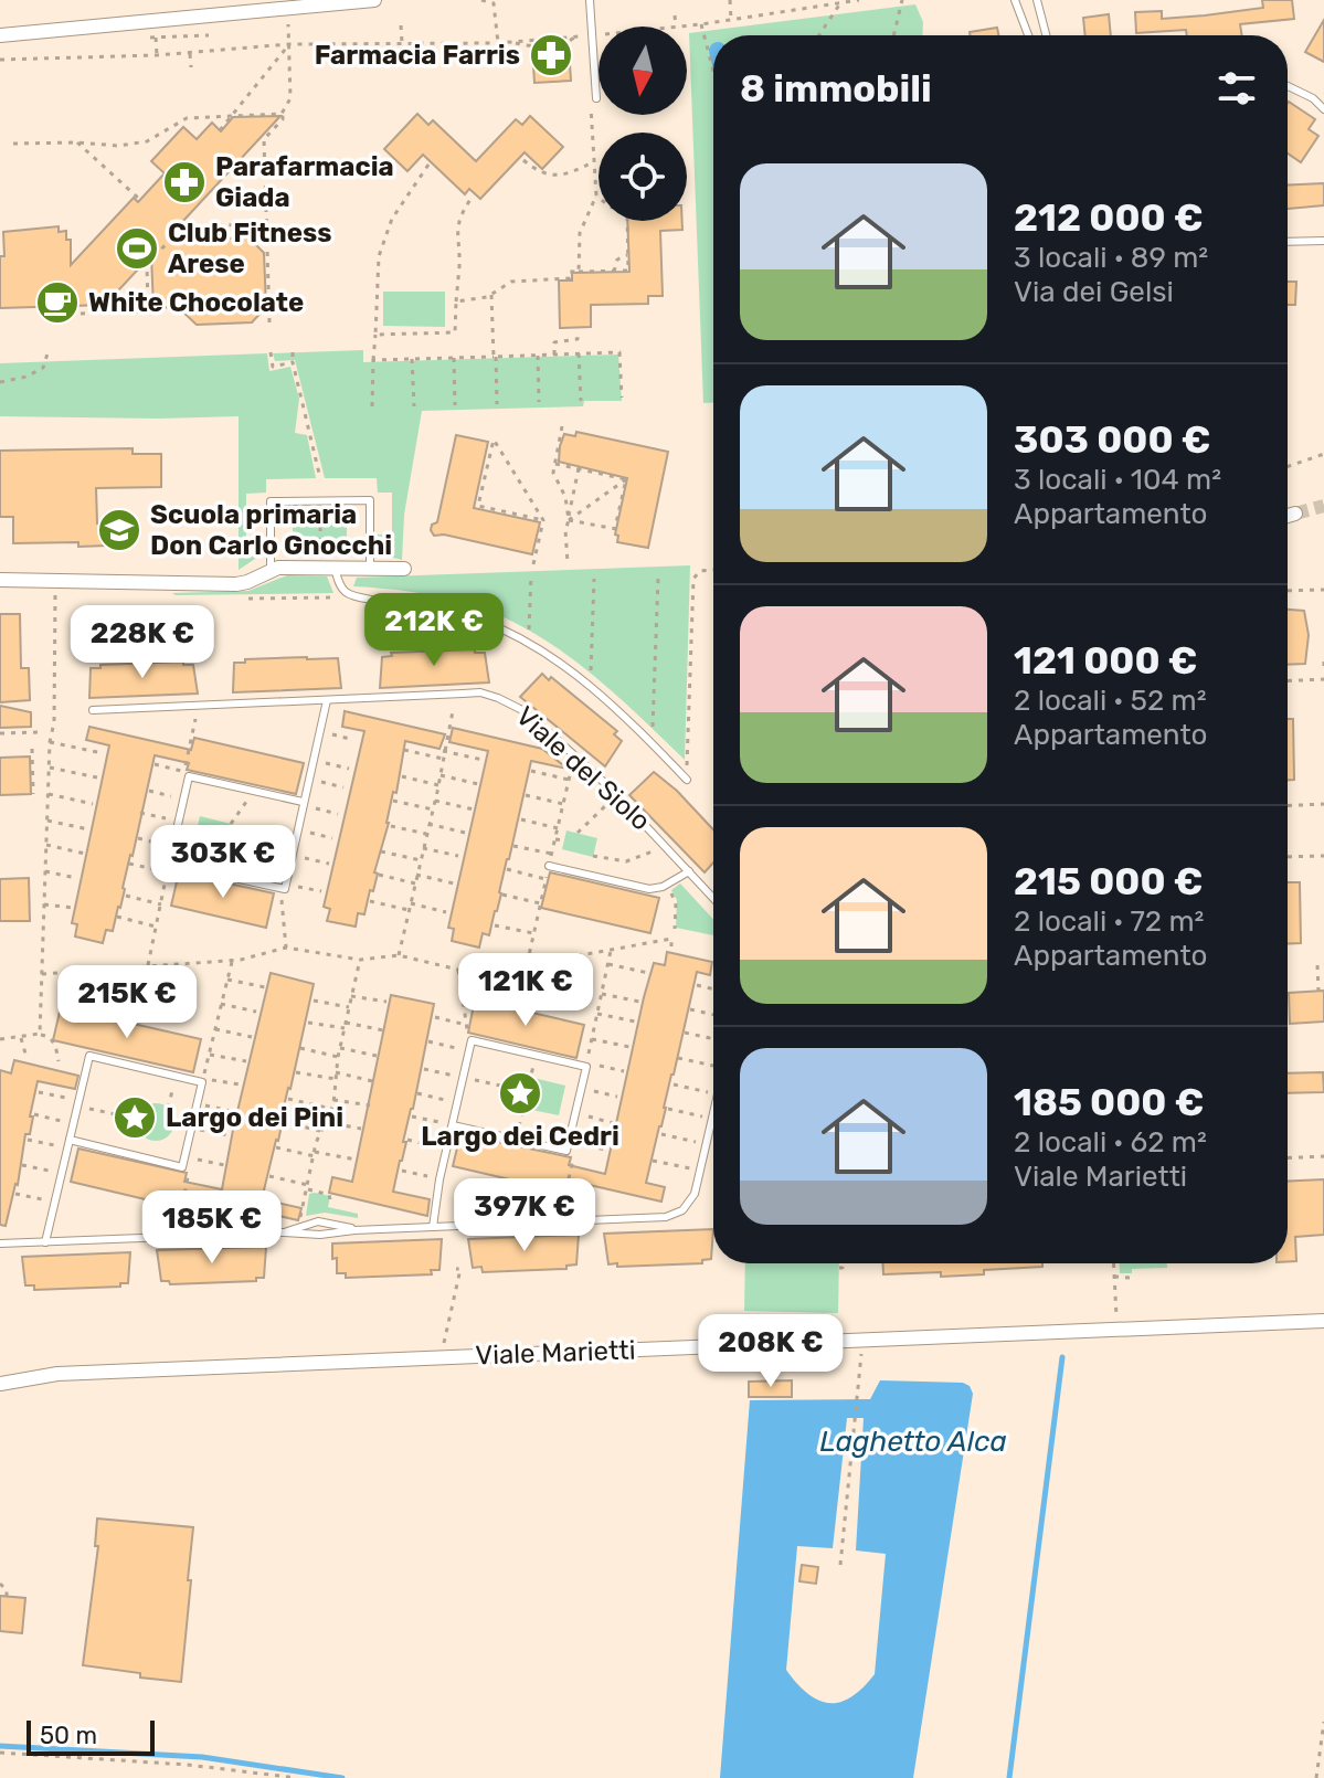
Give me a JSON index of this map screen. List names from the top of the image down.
{
  "streets": {
    "street": ["Viale Marietti"],
    "lane": ["Viale del Siolo"]
  },
  "water": ["Laghetto Alca"],
  "places": {
    "pharmacy": ["Farmacia Farris", "Parafarmacia Giada"],
    "sports": ["Club Fitness Arese"],
    "cafe": ["White Chocolate"],
    "school or university": ["Scuola primaria Don Carlo Gnocchi"],
    "place": ["Largo dei Cedri", "Largo dei Pini"]
  },
  "scale_bar": "50 m",
  "north": "bottom",
  "page": {
    "heading": "8 immobili",
    "list": [
      {
        "name": "212 000 €",
        "note": "3 locali · 89 m² · Via dei Gelsi"
      },
      {
        "name": "303 000 €",
        "note": "3 locali · 104 m² · Appartamento"
      },
      {
        "name": "121 000 €",
        "note": "2 locali · 52 m² · Appartamento"
      },
      {
        "name": "215 000 €",
        "note": "2 locali · 72 m² · Appartamento"
      },
      {
        "name": "185 000 €",
        "note": "2 locali · 62 m² · Viale Marietti"
      }
    ],
    "price": [
      "212K €",
      "228K €",
      "303K €",
      "121K €",
      "215K €",
      "397K €",
      "185K €",
      "208K €"
    ],
    "scale": "50 m"
  }
}
